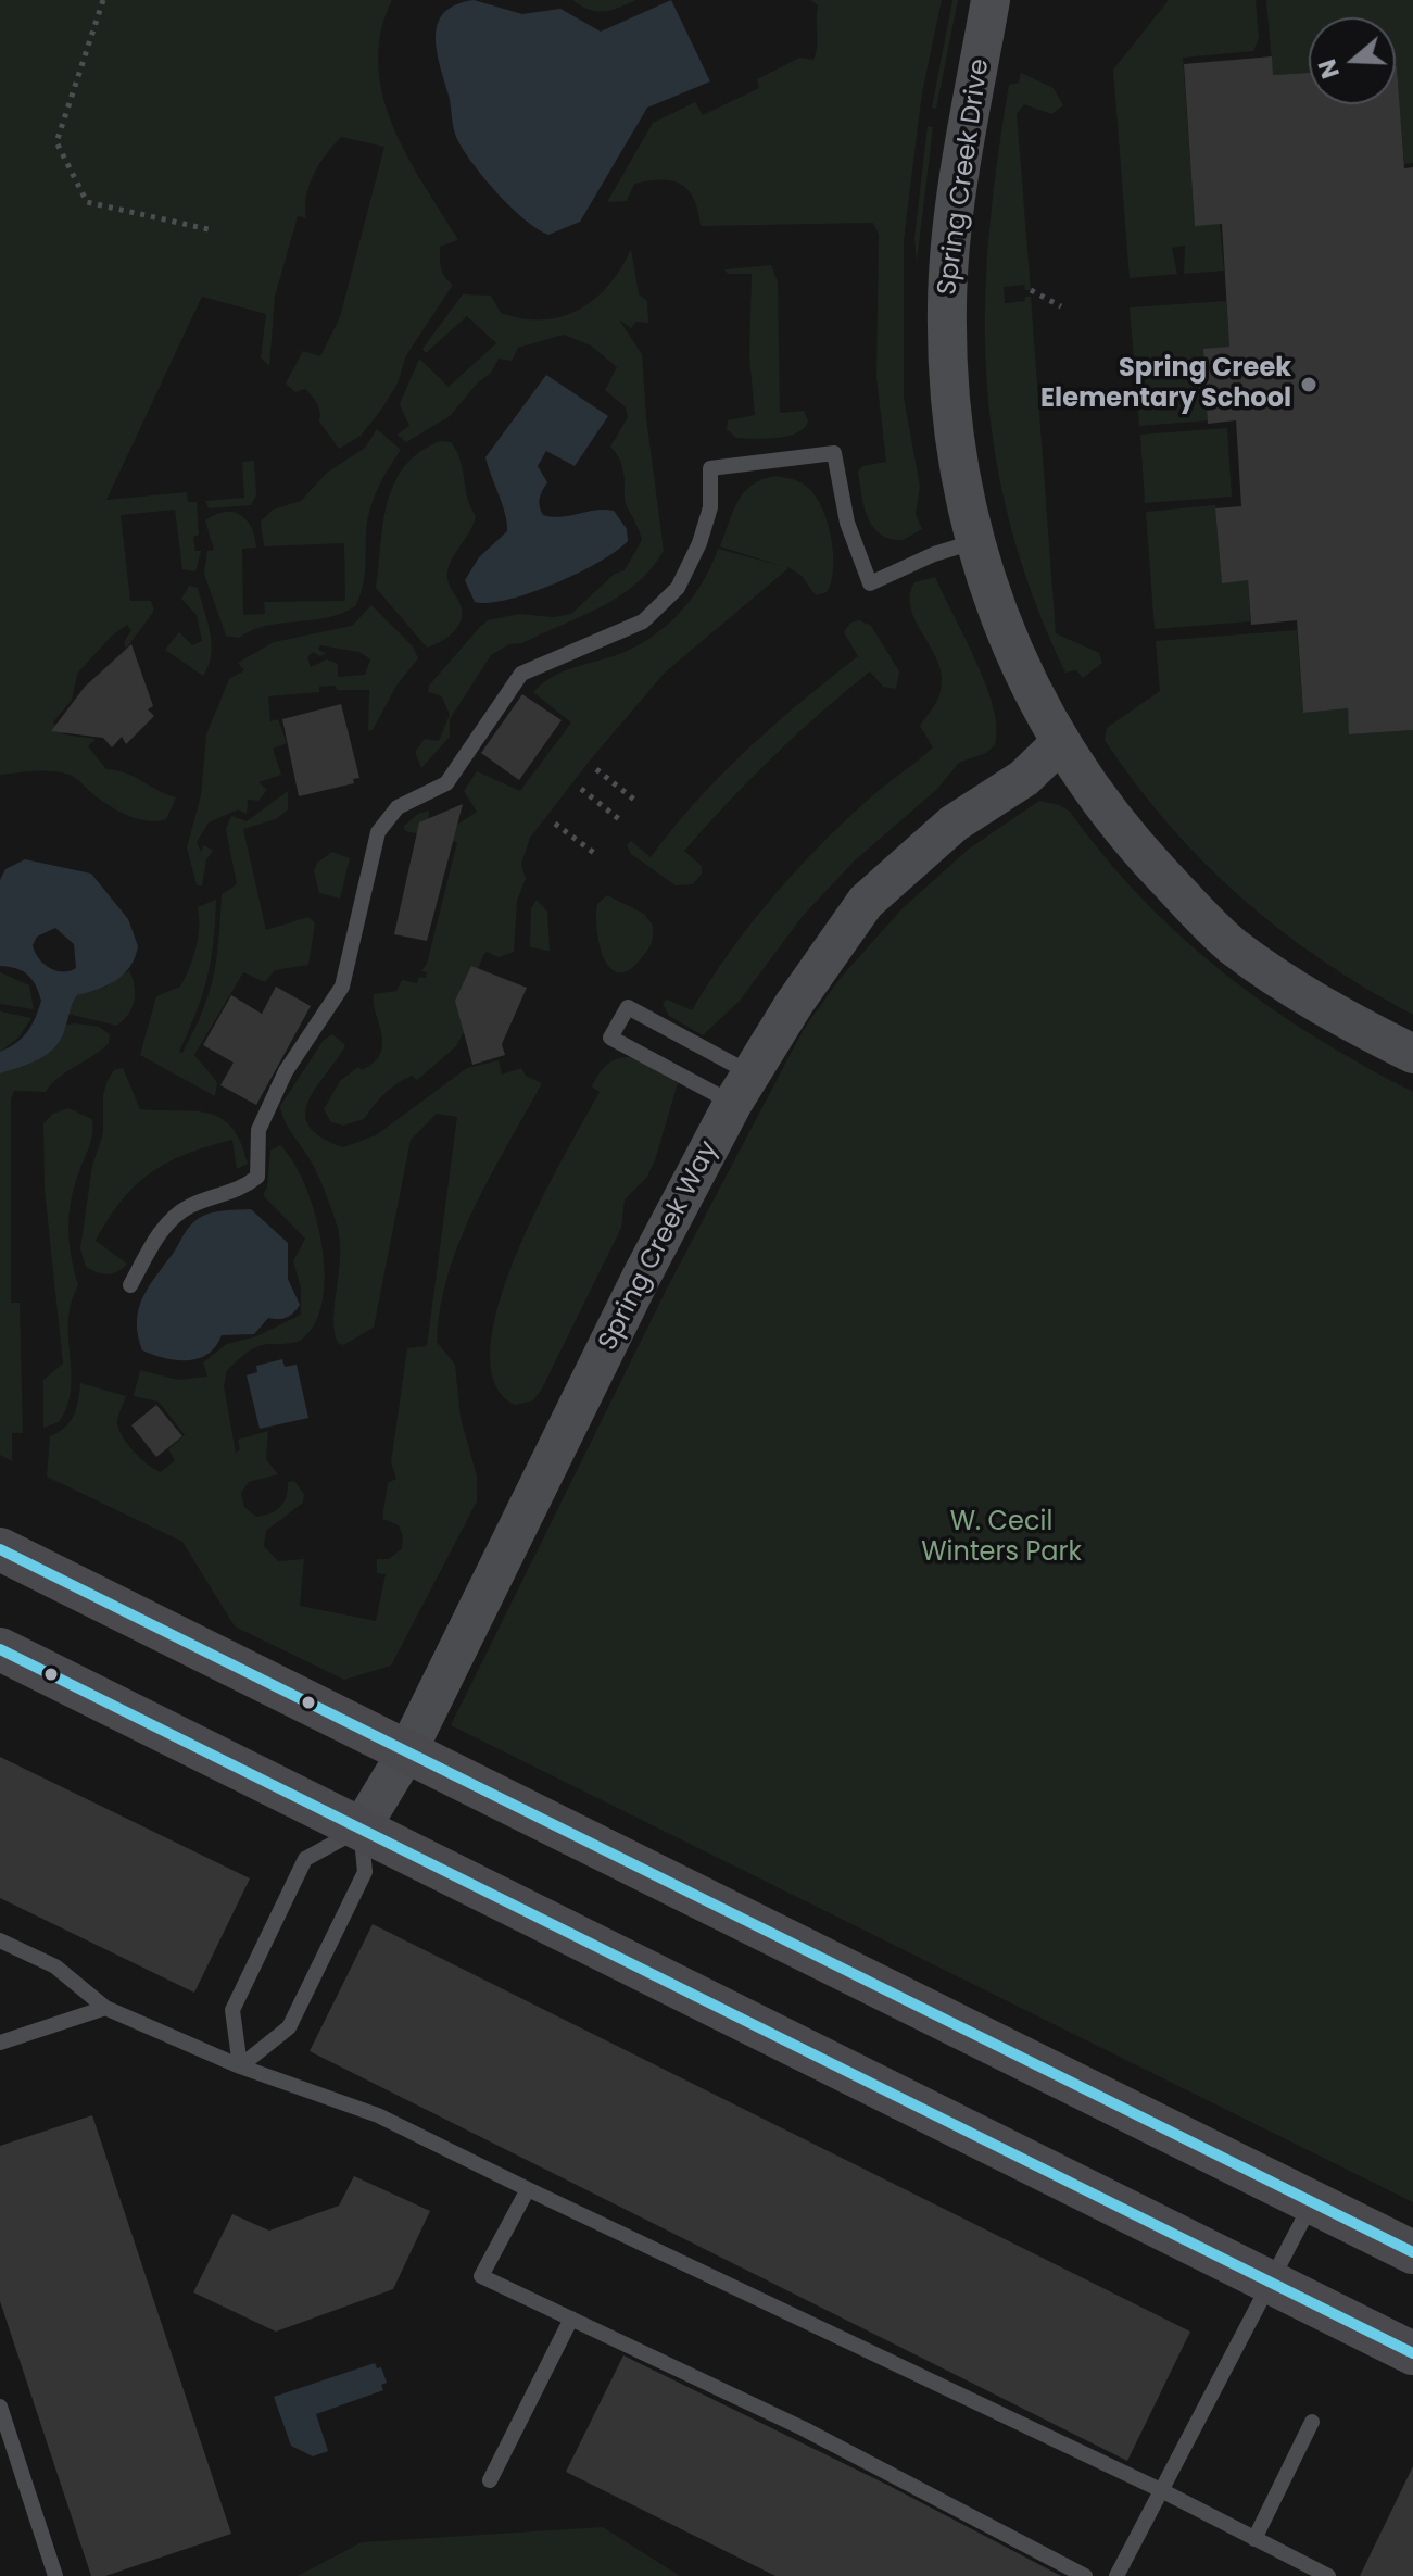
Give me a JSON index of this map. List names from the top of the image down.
{
  "streets": {
    "street": ["Spring Creek Drive", "Spring Creek Way"]
  },
  "crossings": [
    ["Spring Creek Drive", "Spring Creek Way"]
  ],
  "parks": ["W. Cecil Winters Park"],
  "places": ["Spring Creek Elementary School"],
  "north": "left"
}
